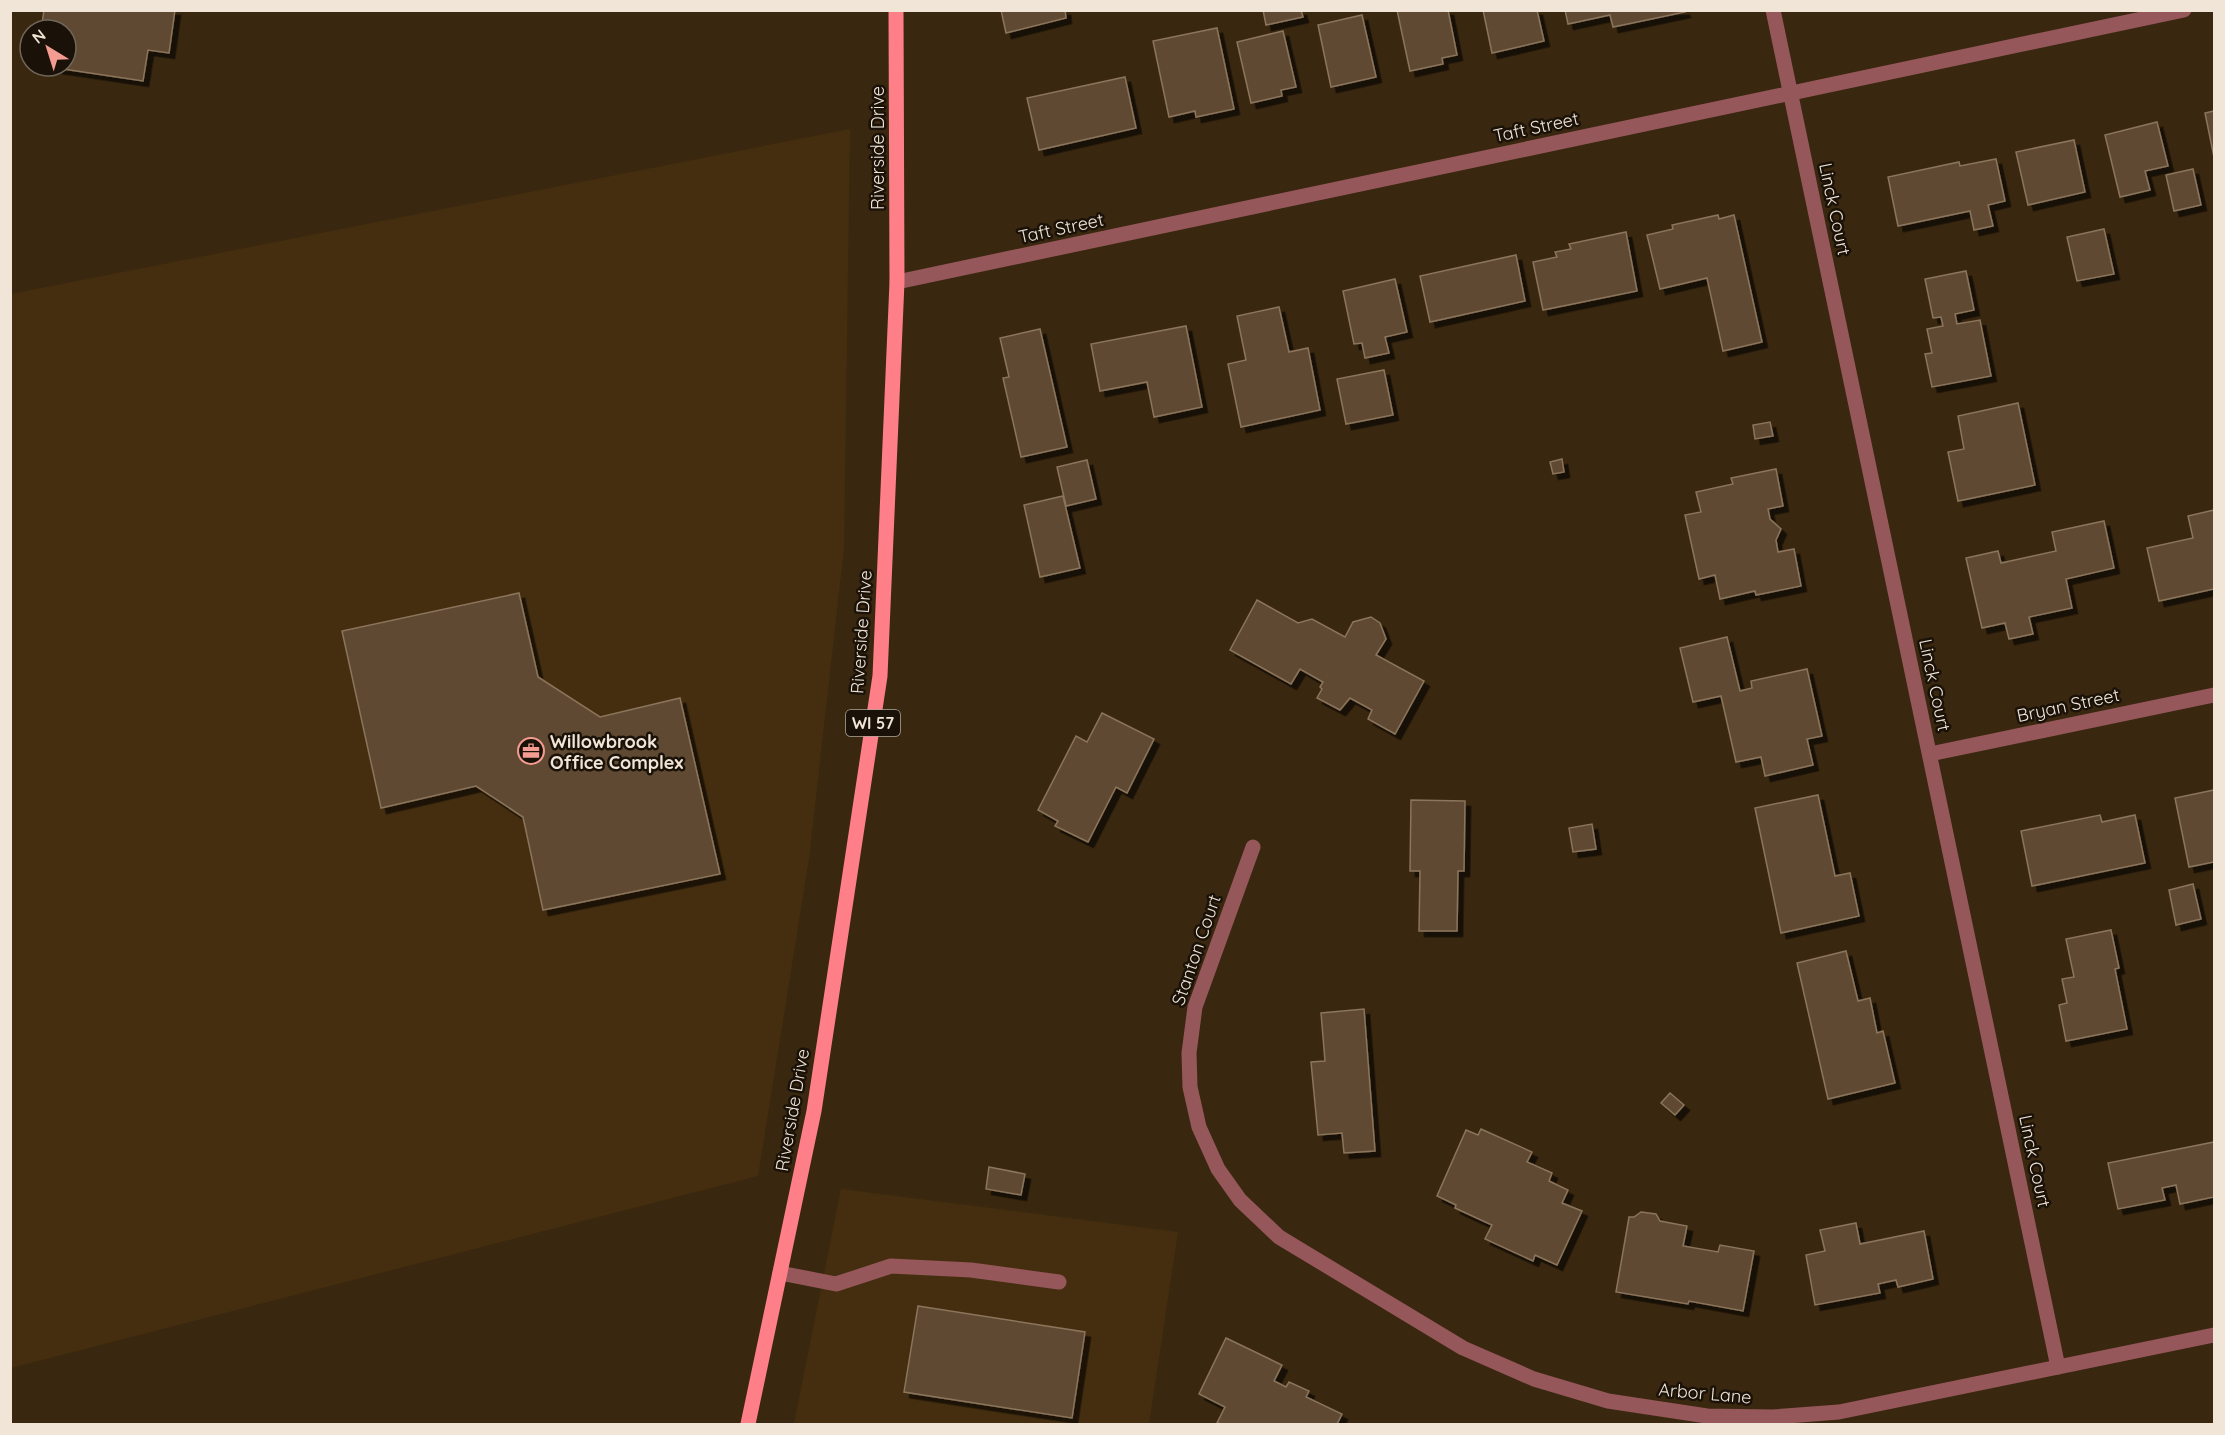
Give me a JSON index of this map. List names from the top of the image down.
{
  "streets": {
    "main road": ["Riverside Drive", "WI 57"],
    "street": [
      "Taft Street",
      "Linck Court",
      "Bryan Street",
      "Stanton Court",
      "Arbor Lane"
    ]
  },
  "crossings": [
    ["Taft Street", "Riverside Drive"],
    ["Taft Street", "Linck Court"],
    ["Linck Court", "Bryan Street"],
    ["Linck Court", "Arbor Lane"],
    ["Stanton Court", "Arbor Lane"]
  ],
  "places": {
    "office": ["Willowbrook Office Complex"]
  },
  "north": "top left"
}
